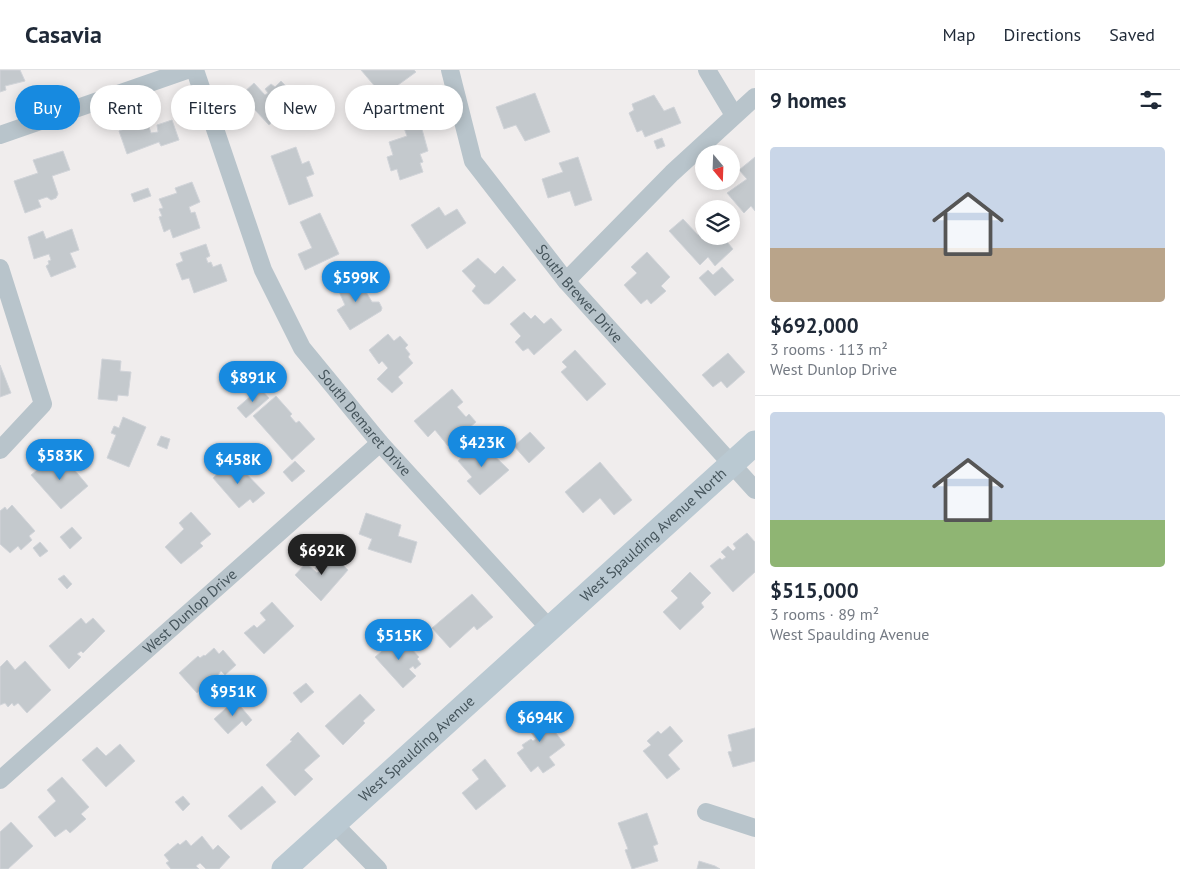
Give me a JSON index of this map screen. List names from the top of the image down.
{
  "streets": {
    "street": [
      "South Brewer Drive",
      "South Demaret Drive",
      "West Spaulding Avenue North",
      "West Dunlop Drive",
      "West Spaulding Avenue"
    ]
  },
  "crossings": [
    ["South Brewer Drive", "West Spaulding Avenue North"],
    ["South Demaret Drive", "West Spaulding Avenue North"],
    ["South Demaret Drive", "West Dunlop Drive"],
    ["South Demaret Drive", "West Spaulding Avenue"],
    ["West Spaulding Avenue North", "West Spaulding Avenue"]
  ],
  "north": "bottom",
  "page": {
    "header": "Casavia",
    "nav": ["Map", "Directions", "Saved"],
    "heading": "9 homes",
    "chip": [
      "Buy",
      "Rent",
      "Filters",
      "New",
      "Apartment"
    ],
    "list": [
      {
        "name": "$692,000",
        "note": "3 rooms · 113 m² · West Dunlop Drive"
      },
      {
        "name": "$515,000",
        "note": "3 rooms · 89 m² · West Spaulding Avenue"
      }
    ],
    "price": [
      "$599K",
      "$891K",
      "$423K",
      "$583K",
      "$458K",
      "$692K",
      "$515K",
      "$951K",
      "$694K"
    ]
  }
}
